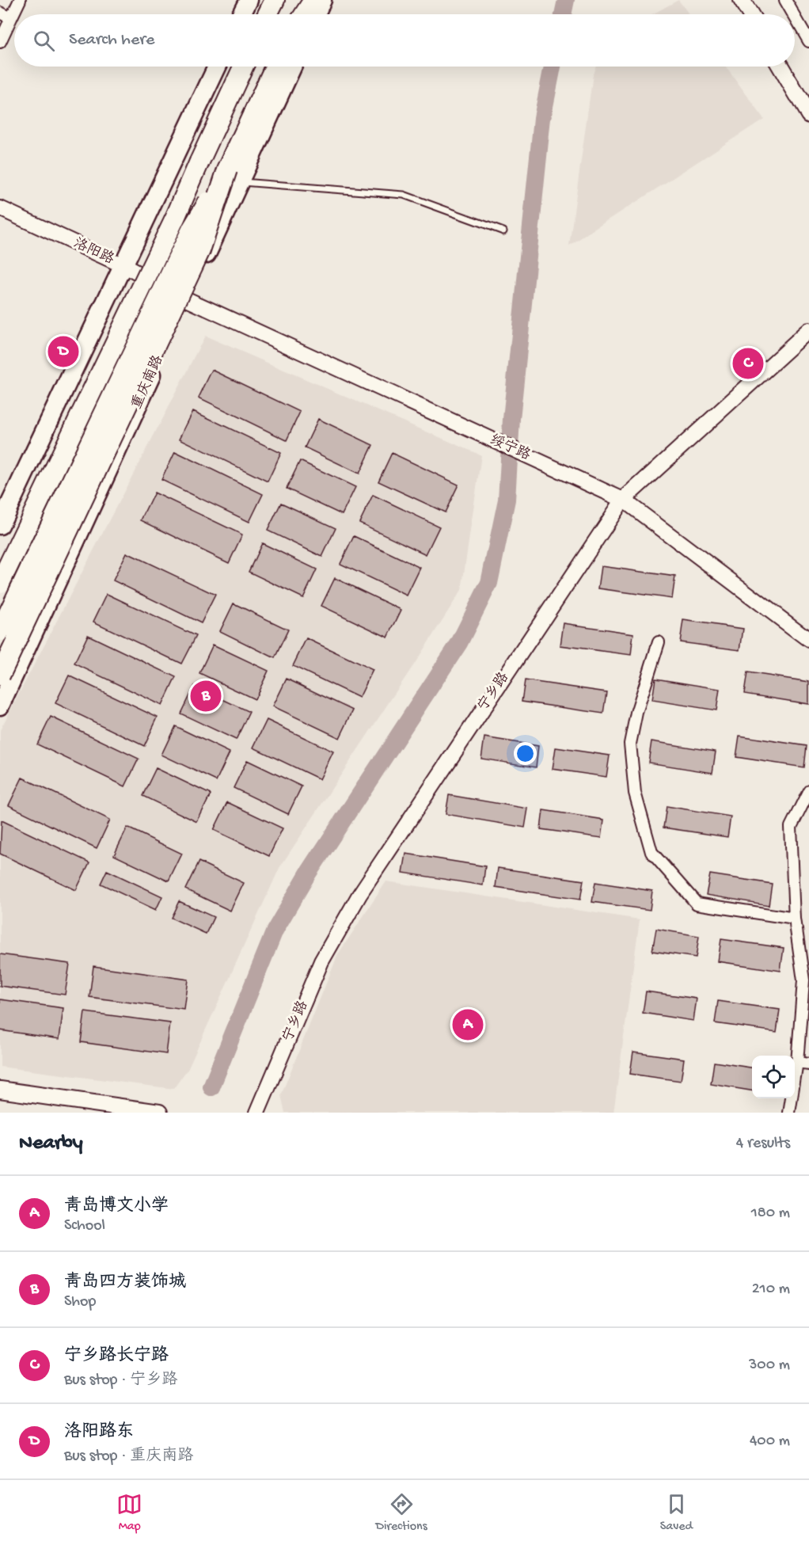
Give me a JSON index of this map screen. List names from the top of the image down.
{
  "streets": {
    "main road": ["重庆南路"],
    "street": ["洛阳路", "绥宁路", "宁乡路"]
  },
  "crossings": [
    ["洛阳路", "重庆南路"],
    ["洛阳路", "绥宁路"],
    ["重庆南路", "绥宁路"],
    ["绥宁路", "宁乡路"]
  ],
  "page": {
    "search": "Search here",
    "pins": [
      "D",
      "C",
      "B",
      "A"
    ],
    "heading": ["Nearby", "4 results"],
    "list": [
      {
        "mark": "A",
        "name": "青岛博文小学",
        "note": "School",
        "value": "180 m"
      },
      {
        "mark": "B",
        "name": "青岛四方装饰城",
        "note": "Shop",
        "value": "210 m"
      },
      {
        "mark": "C",
        "name": "宁乡路长宁路",
        "note": "Bus stop · 宁乡路",
        "value": "300 m"
      },
      {
        "mark": "D",
        "name": "洛阳路东",
        "note": "Bus stop · 重庆南路",
        "value": "400 m"
      }
    ],
    "nav": ["Map", "Directions", "Saved"]
  }
}
